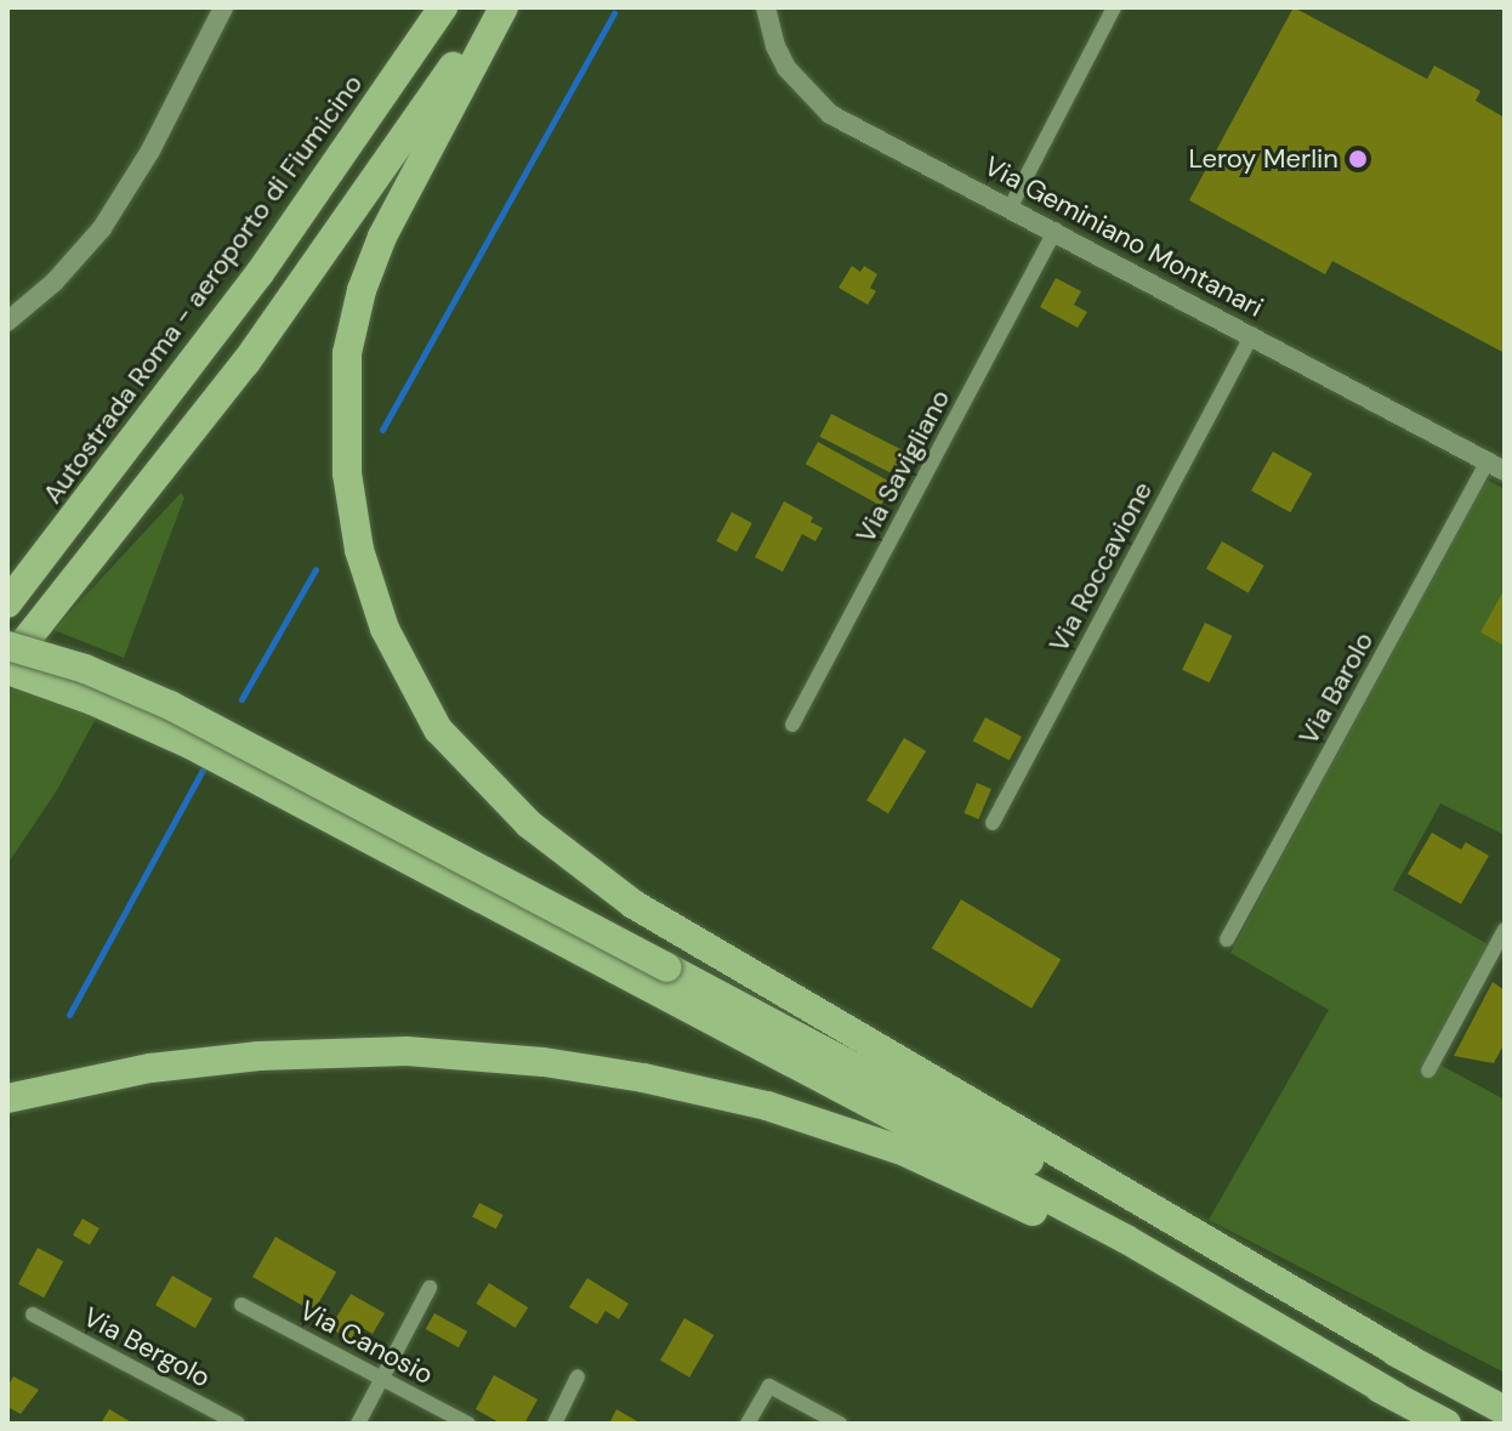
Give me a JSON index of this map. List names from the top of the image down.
{
  "streets": {
    "highway": ["Autostrada Roma - aeroporto di Fiumicino"],
    "street": [
      "Via Geminiano Montanari",
      "Via Savigliano",
      "Via Roccavione",
      "Via Barolo",
      "Via Canosio",
      "Via Bergolo"
    ]
  },
  "crossings": [
    ["Via Geminiano Montanari", "Via Savigliano"],
    ["Via Geminiano Montanari", "Via Roccavione"],
    ["Via Geminiano Montanari", "Via Barolo"]
  ],
  "places": ["Leroy Merlin"]
}
